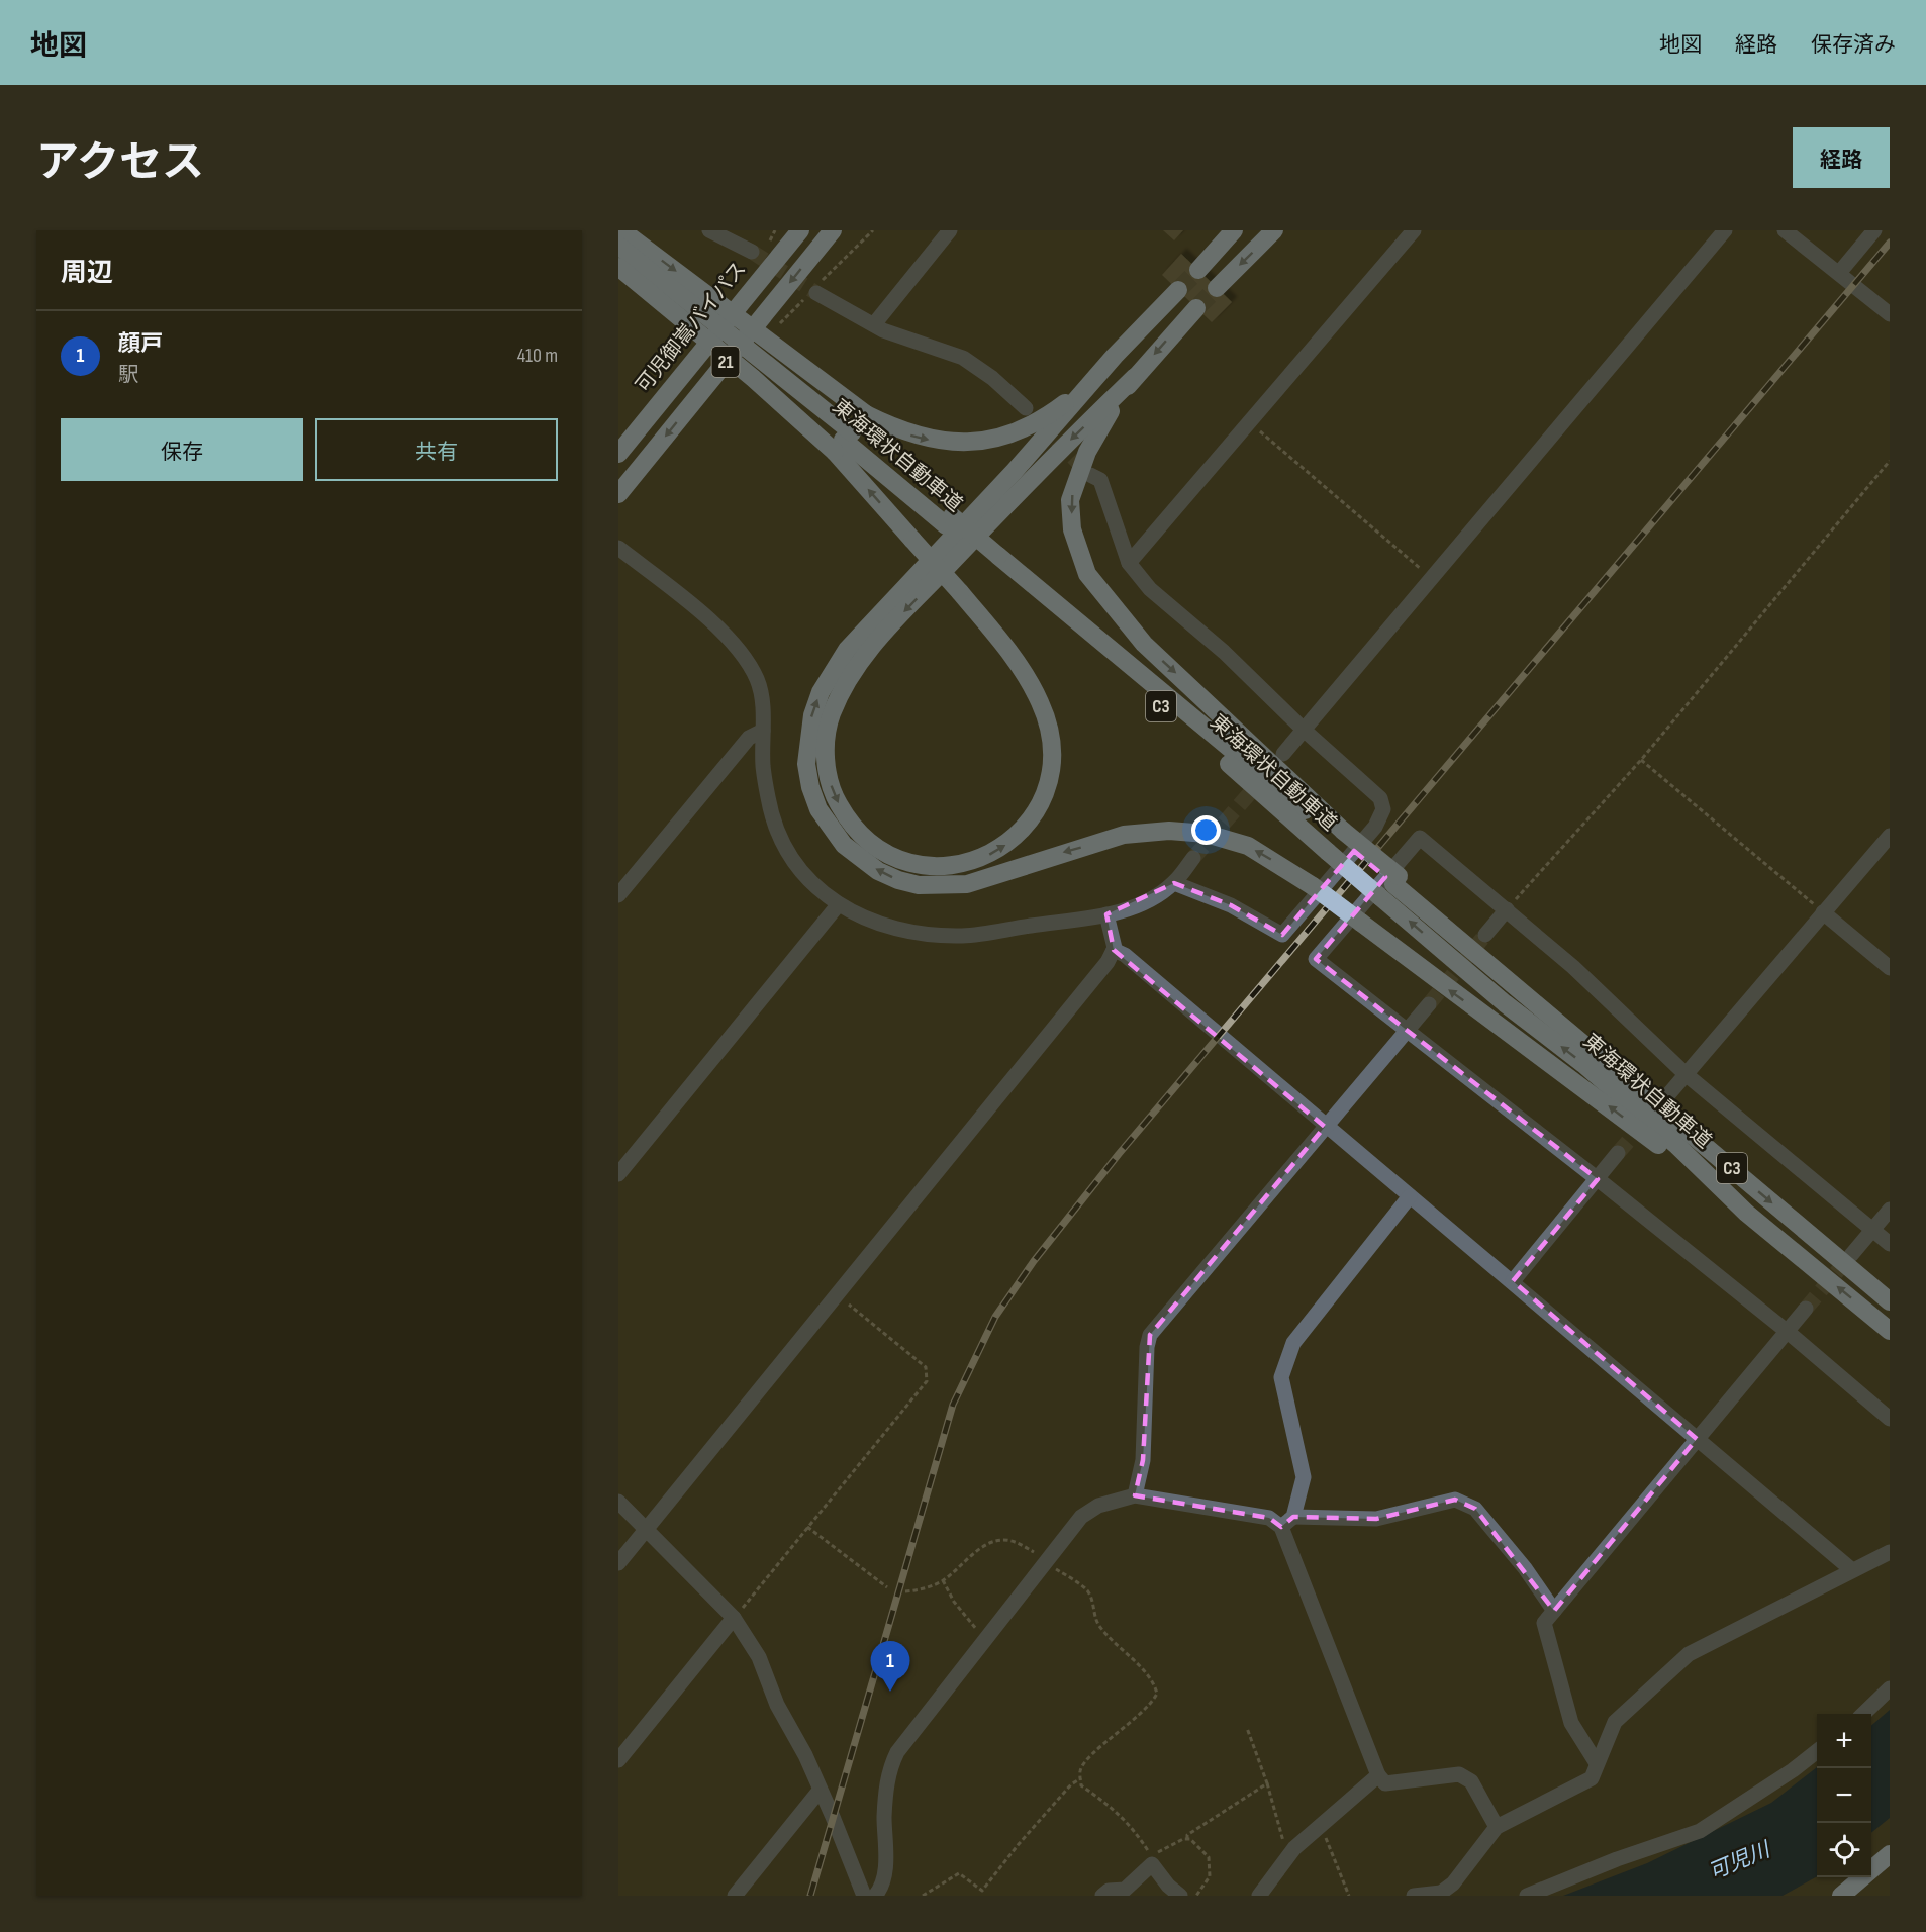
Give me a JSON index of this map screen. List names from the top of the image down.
{
  "streets": {
    "highway": [
      "可児御嵩バイパス",
      "21",
      "東海環状自動車道",
      "C3"
    ]
  },
  "water": ["可児川"],
  "page": {
    "header": "地図",
    "nav": ["地図", "経路", "保存済み"],
    "title": "アクセス",
    "buttons": [
      "経路",
      ["保存", "共有"]
    ],
    "heading": "周辺",
    "list": [
      {
        "mark": "1",
        "name": "顔戸",
        "note": "駅",
        "value": "410 m"
      }
    ],
    "pins": "1",
    "map_buttons": ["+", "−"]
  }
}
